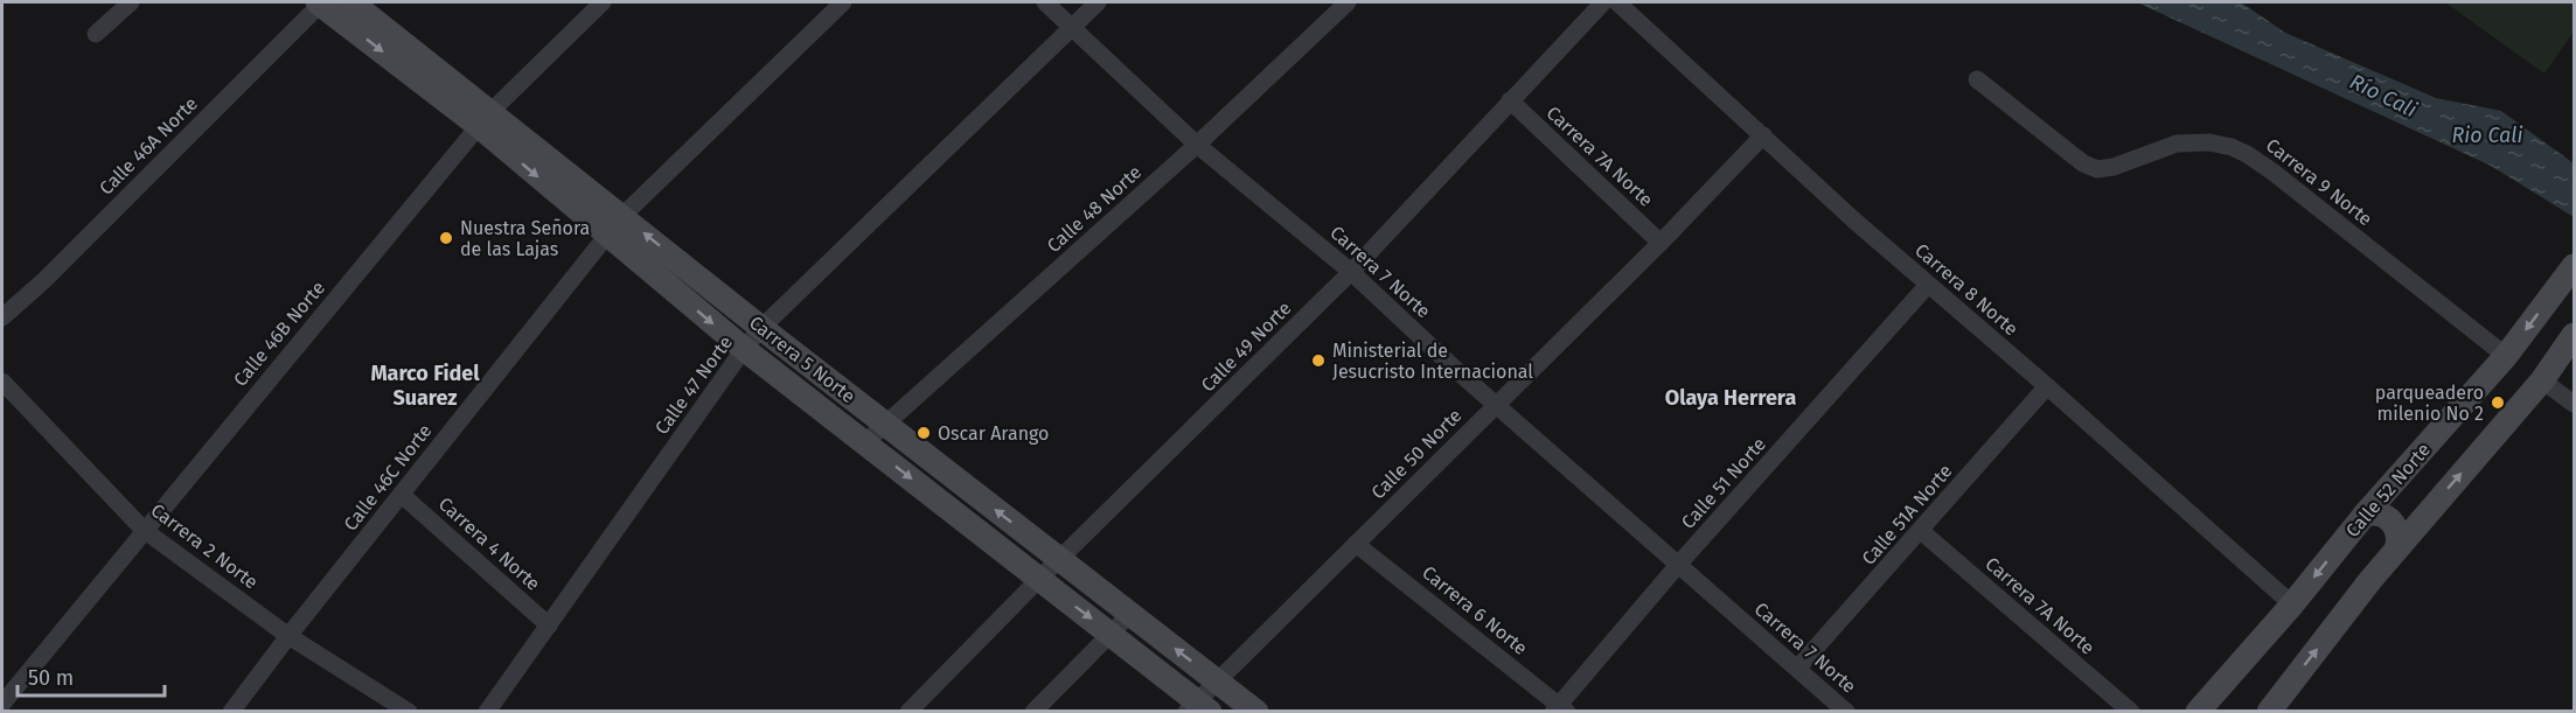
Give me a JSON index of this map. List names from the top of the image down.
{
  "streets": {
    "street": [
      "Calle 46A Norte",
      "Carrera 7A Norte",
      "Carrera 9 Norte",
      "Calle 48 Norte",
      "Carrera 7 Norte",
      "Carrera 8 Norte",
      "Calle 46B Norte",
      "Calle 49 Norte",
      "Carrera 5 Norte",
      "Calle 47 Norte",
      "Calle 50 Norte",
      "Calle 46C Norte",
      "Calle 51 Norte",
      "Calle 52 Norte",
      "Calle 51A Norte",
      "Carrera 4 Norte",
      "Carrera 2 Norte",
      "Carrera 6 Norte"
    ]
  },
  "crossings": [
    ["Calle 46A Norte", "Carrera 5 Norte"],
    ["Carrera 7A Norte", "Calle 49 Norte"],
    ["Carrera 7A Norte", "Calle 50 Norte"],
    ["Carrera 7A Norte", "Calle 51A Norte"],
    ["Carrera 9 Norte", "Calle 52 Norte"],
    ["Calle 48 Norte", "Carrera 7 Norte"],
    ["Calle 48 Norte", "Carrera 5 Norte"],
    ["Carrera 7 Norte", "Calle 49 Norte"],
    ["Carrera 7 Norte", "Calle 47 Norte"],
    ["Carrera 7 Norte", "Calle 50 Norte"],
    ["Carrera 7 Norte", "Calle 51 Norte"],
    ["Carrera 7 Norte", "Calle 51A Norte"],
    ["Carrera 8 Norte", "Calle 50 Norte"],
    ["Carrera 8 Norte", "Calle 51 Norte"],
    ["Carrera 8 Norte", "Calle 52 Norte"],
    ["Carrera 8 Norte", "Calle 51A Norte"],
    ["Calle 46B Norte", "Carrera 5 Norte"],
    ["Calle 46B Norte", "Carrera 2 Norte"],
    ["Calle 49 Norte", "Carrera 5 Norte"],
    ["Carrera 5 Norte", "Calle 47 Norte"],
    ["Carrera 5 Norte", "Calle 50 Norte"],
    ["Carrera 5 Norte", "Calle 46C Norte"],
    ["Calle 47 Norte", "Carrera 4 Norte"],
    ["Calle 50 Norte", "Carrera 6 Norte"],
    ["Calle 46C Norte", "Carrera 4 Norte"],
    ["Calle 46C Norte", "Carrera 2 Norte"],
    ["Calle 51 Norte", "Carrera 6 Norte"]
  ],
  "districts": ["Marco Fidel Suarez", "Olaya Herrera"],
  "water": ["Río Cali", "Rio Cali"],
  "places": [
    "Nuestra Señora de las Lajas",
    "Ministerial de Jesucristo Internacional",
    "parqueadero milenio No 2",
    "Oscar Arango"
  ],
  "scale_bar": "50 m"
}
